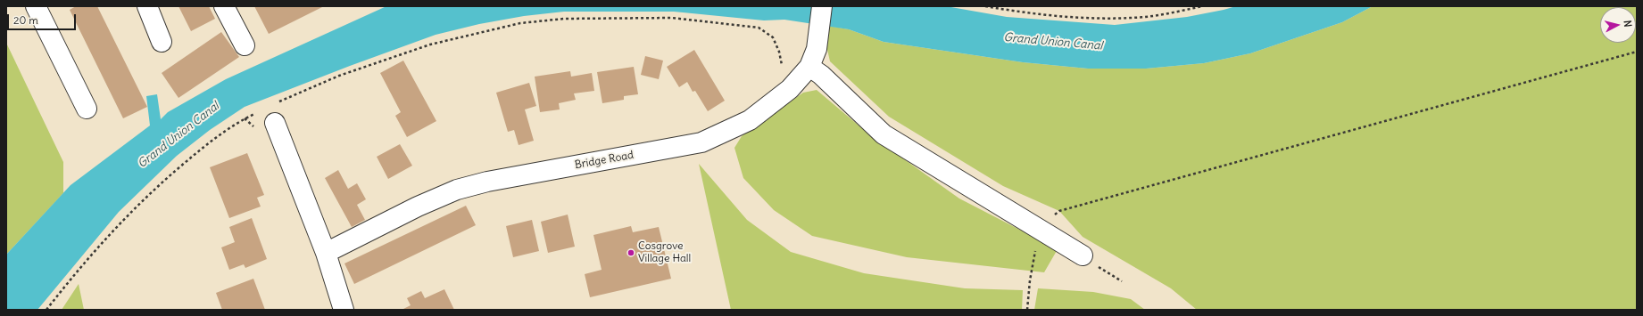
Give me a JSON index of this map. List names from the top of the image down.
{
  "streets": {
    "street": ["Bridge Road"]
  },
  "water": ["Grand Union Canal"],
  "places": ["Cosgrove Village Hall"],
  "scale_bar": "20 m",
  "north": "right"
}
